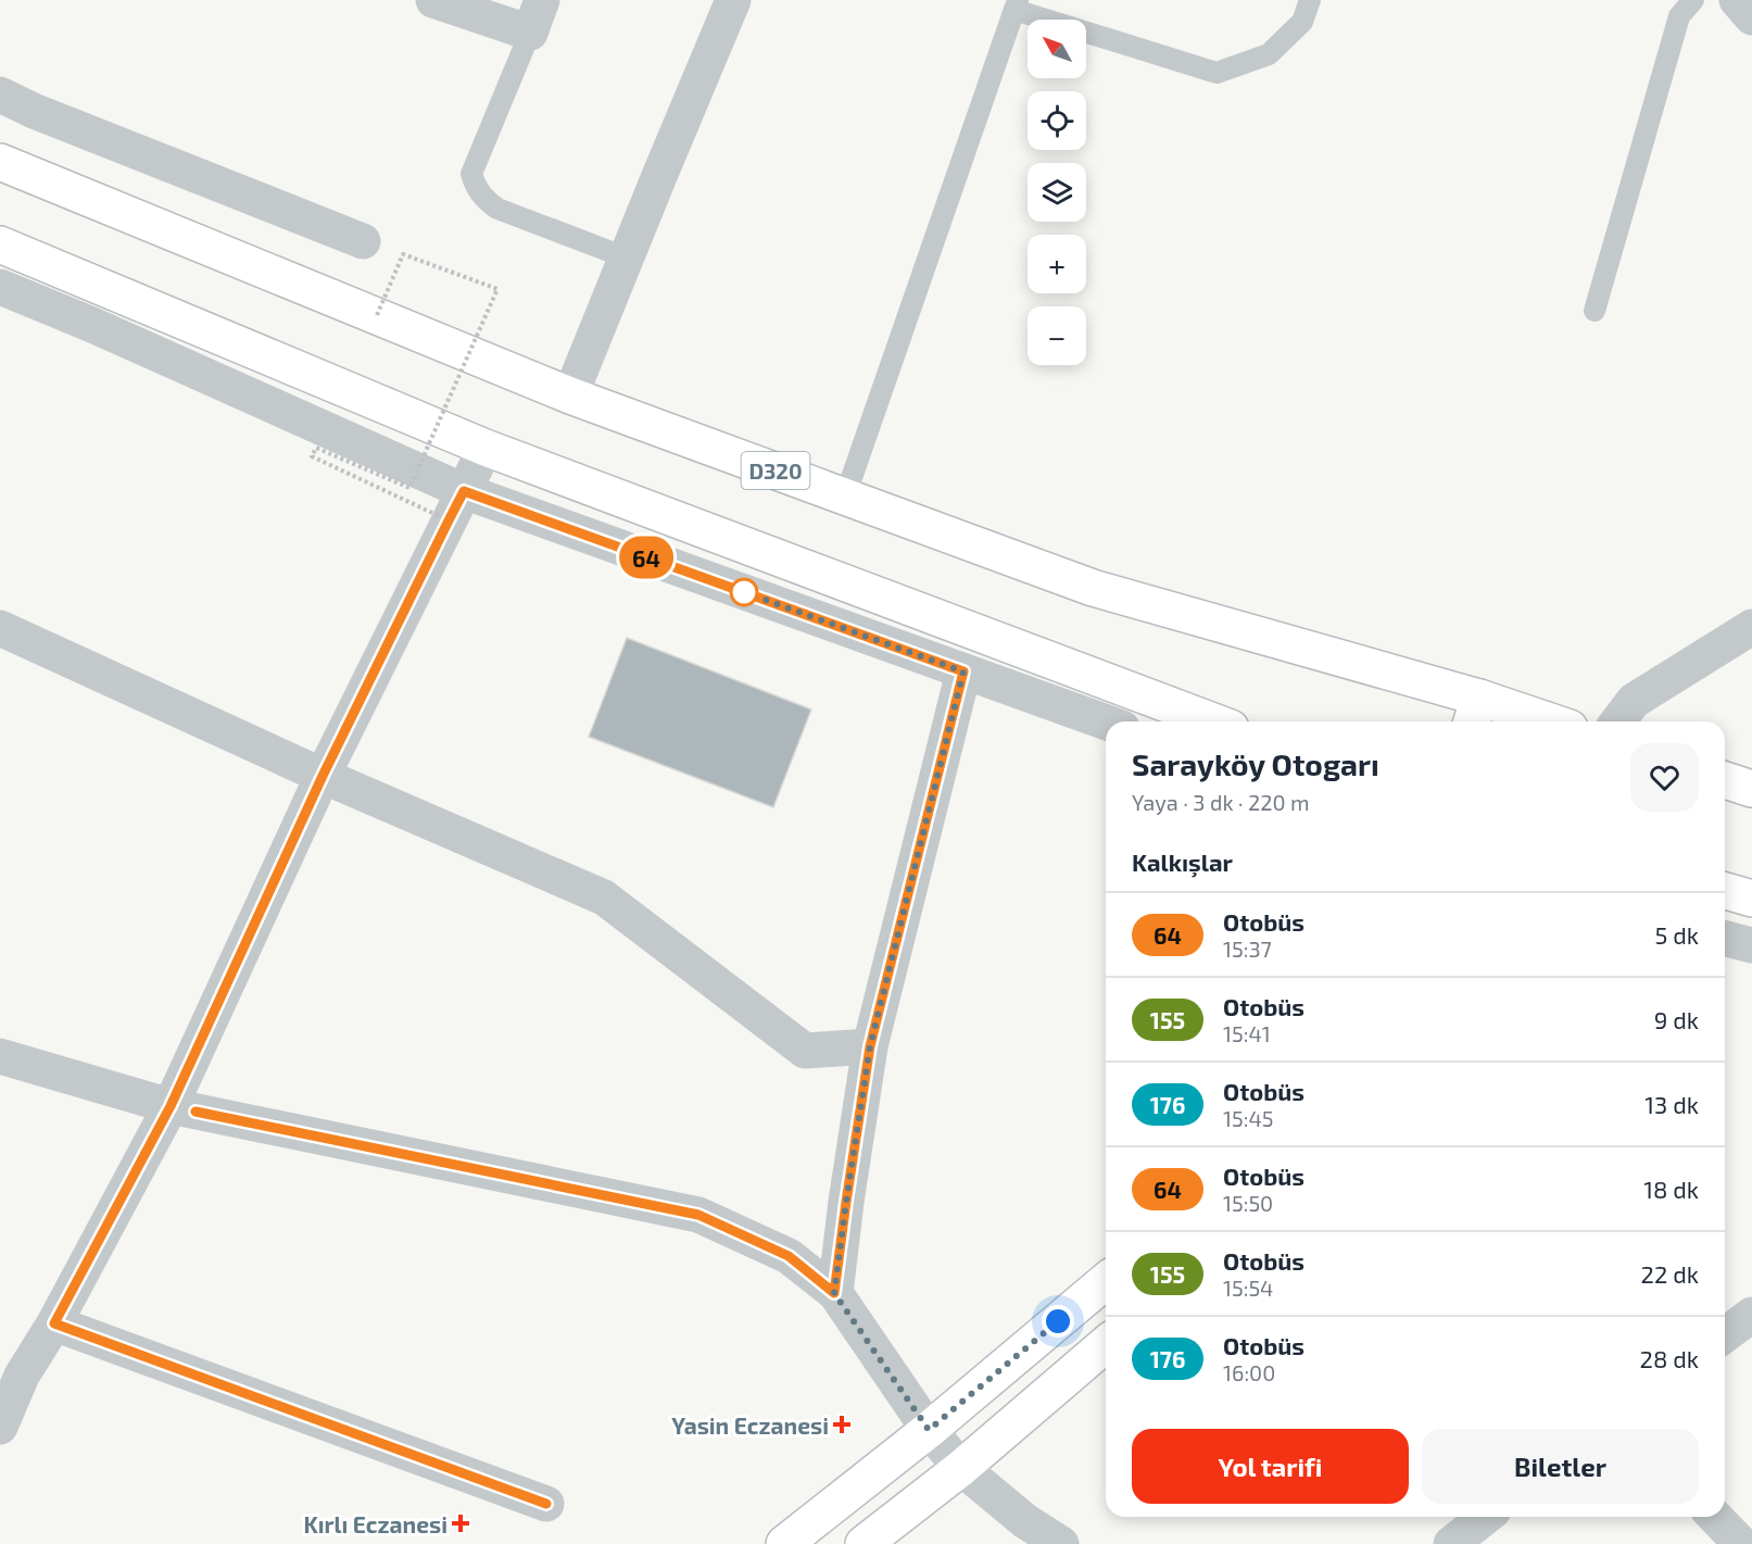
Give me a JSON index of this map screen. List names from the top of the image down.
{
  "streets": {
    "main road": ["D320"]
  },
  "places": {
    "health": ["Yasin Eczanesi", "Kırlı Eczanesi"]
  },
  "lines": ["bus line 64"],
  "north": "top left",
  "page": {
    "on_map": "64",
    "map_buttons": ["+", "−"],
    "heading": [
      ["Sarayköy Otogarı", "Yaya · 3 dk · 220 m"],
      "Kalkışlar"
    ],
    "list": [
      {
        "mark": "64",
        "name": "Otobüs",
        "note": "15:37",
        "value": "5 dk"
      },
      {
        "mark": "155",
        "name": "Otobüs",
        "note": "15:41",
        "value": "9 dk"
      },
      {
        "mark": "176",
        "name": "Otobüs",
        "note": "15:45",
        "value": "13 dk"
      },
      {
        "mark": "64",
        "name": "Otobüs",
        "note": "15:50",
        "value": "18 dk"
      },
      {
        "mark": "155",
        "name": "Otobüs",
        "note": "15:54",
        "value": "22 dk"
      },
      {
        "mark": "176",
        "name": "Otobüs",
        "note": "16:00",
        "value": "28 dk"
      }
    ],
    "buttons": ["Yol tarifi", "Biletler"]
  }
}
